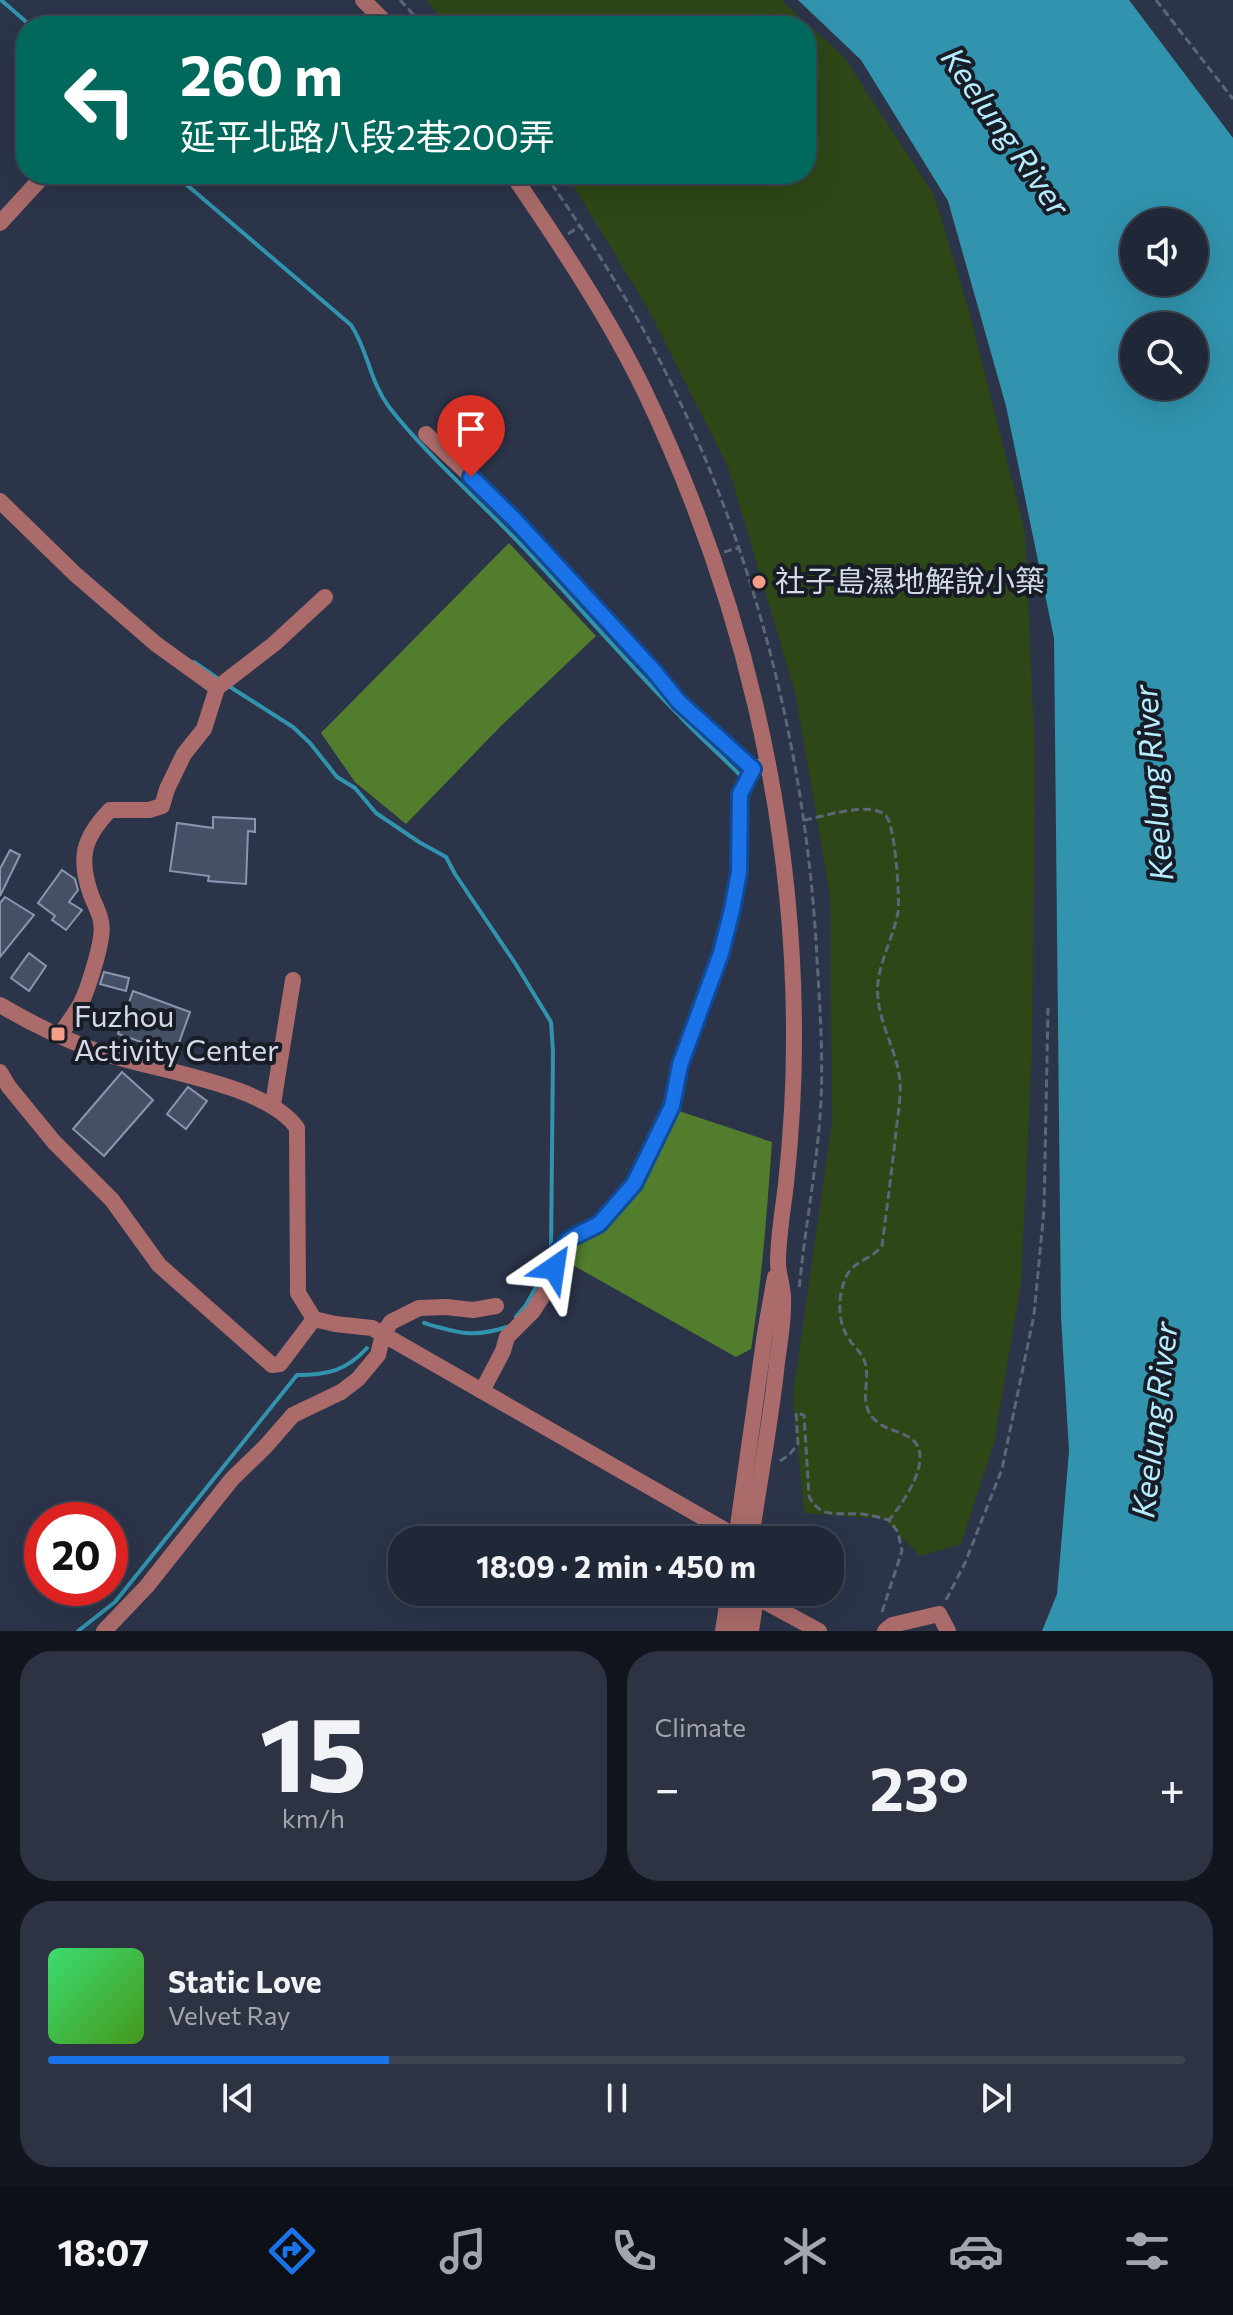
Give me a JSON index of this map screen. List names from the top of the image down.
{
  "water": ["Keelung River"],
  "places": {
    "other": ["社子島濕地解說小築"],
    "transit": ["Fuzhou Activity Center"]
  },
  "page": {
    "turn": ["260 m", "延平北路八段2巷200弄"],
    "limit": "20",
    "trip": "18:09 · 2 min · 450 m",
    "tile": [
      ["15", "km/h"],
      "Climate"
    ],
    "heat": ["−", "23°", "+"],
    "song": ["Static Love", "Velvet Ray"],
    "tabs": "18:07"
  }
}
